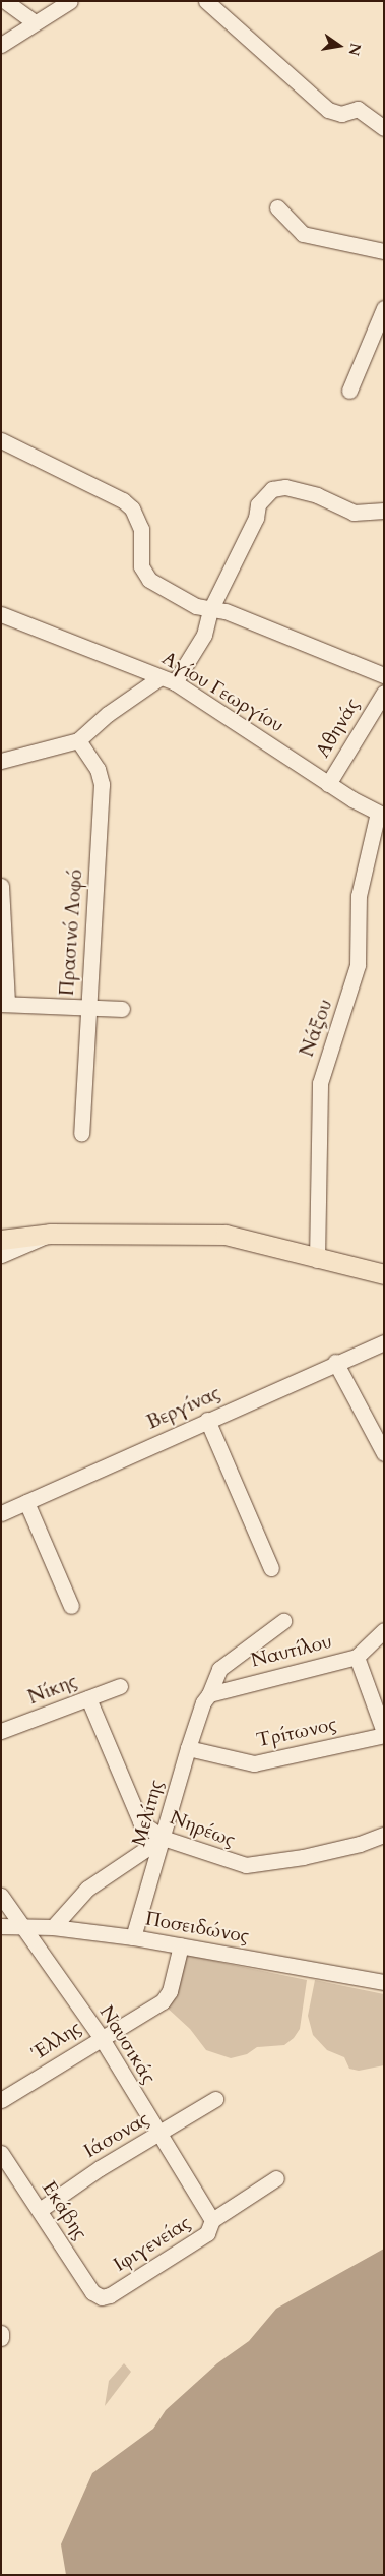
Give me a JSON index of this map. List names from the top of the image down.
{
  "streets": {
    "street": [
      "Αγίου Γεωργίου",
      "Αθηνάς",
      "Πρασινό Λοφό",
      "Νάξου",
      "Βεργίνας",
      "Ναυτίλου",
      "Νίκης",
      "Τρίτωνος",
      "Μελίτης",
      "Νηρέως",
      "Ποσειδώνος",
      "Έλλης",
      "Ναυσικάς",
      "Ιάσονας",
      "Εκάβης",
      "Ιφιγενείας"
    ]
  },
  "crossings": [
    ["Αγίου Γεωργίου", "Αθηνάς"],
    ["Αγίου Γεωργίου", "Νάξου"],
    ["Ναυτίλου", "Μελίτης"],
    ["Νίκης", "Νηρέως"],
    ["Τρίτωνος", "Μελίτης"],
    ["Μελίτης", "Νηρέως"],
    ["Μελίτης", "Ποσειδώνος"],
    ["Ποσειδώνος", "Έλλης"],
    ["Ποσειδώνος", "Ναυσικάς"],
    ["Έλλης", "Ναυσικάς"],
    ["Ναυσικάς", "Ιάσονας"],
    ["Ναυσικάς", "Ιφιγενείας"],
    ["Ιάσονας", "Εκάβης"],
    ["Εκάβης", "Ιφιγενείας"]
  ],
  "north": "right"
}
